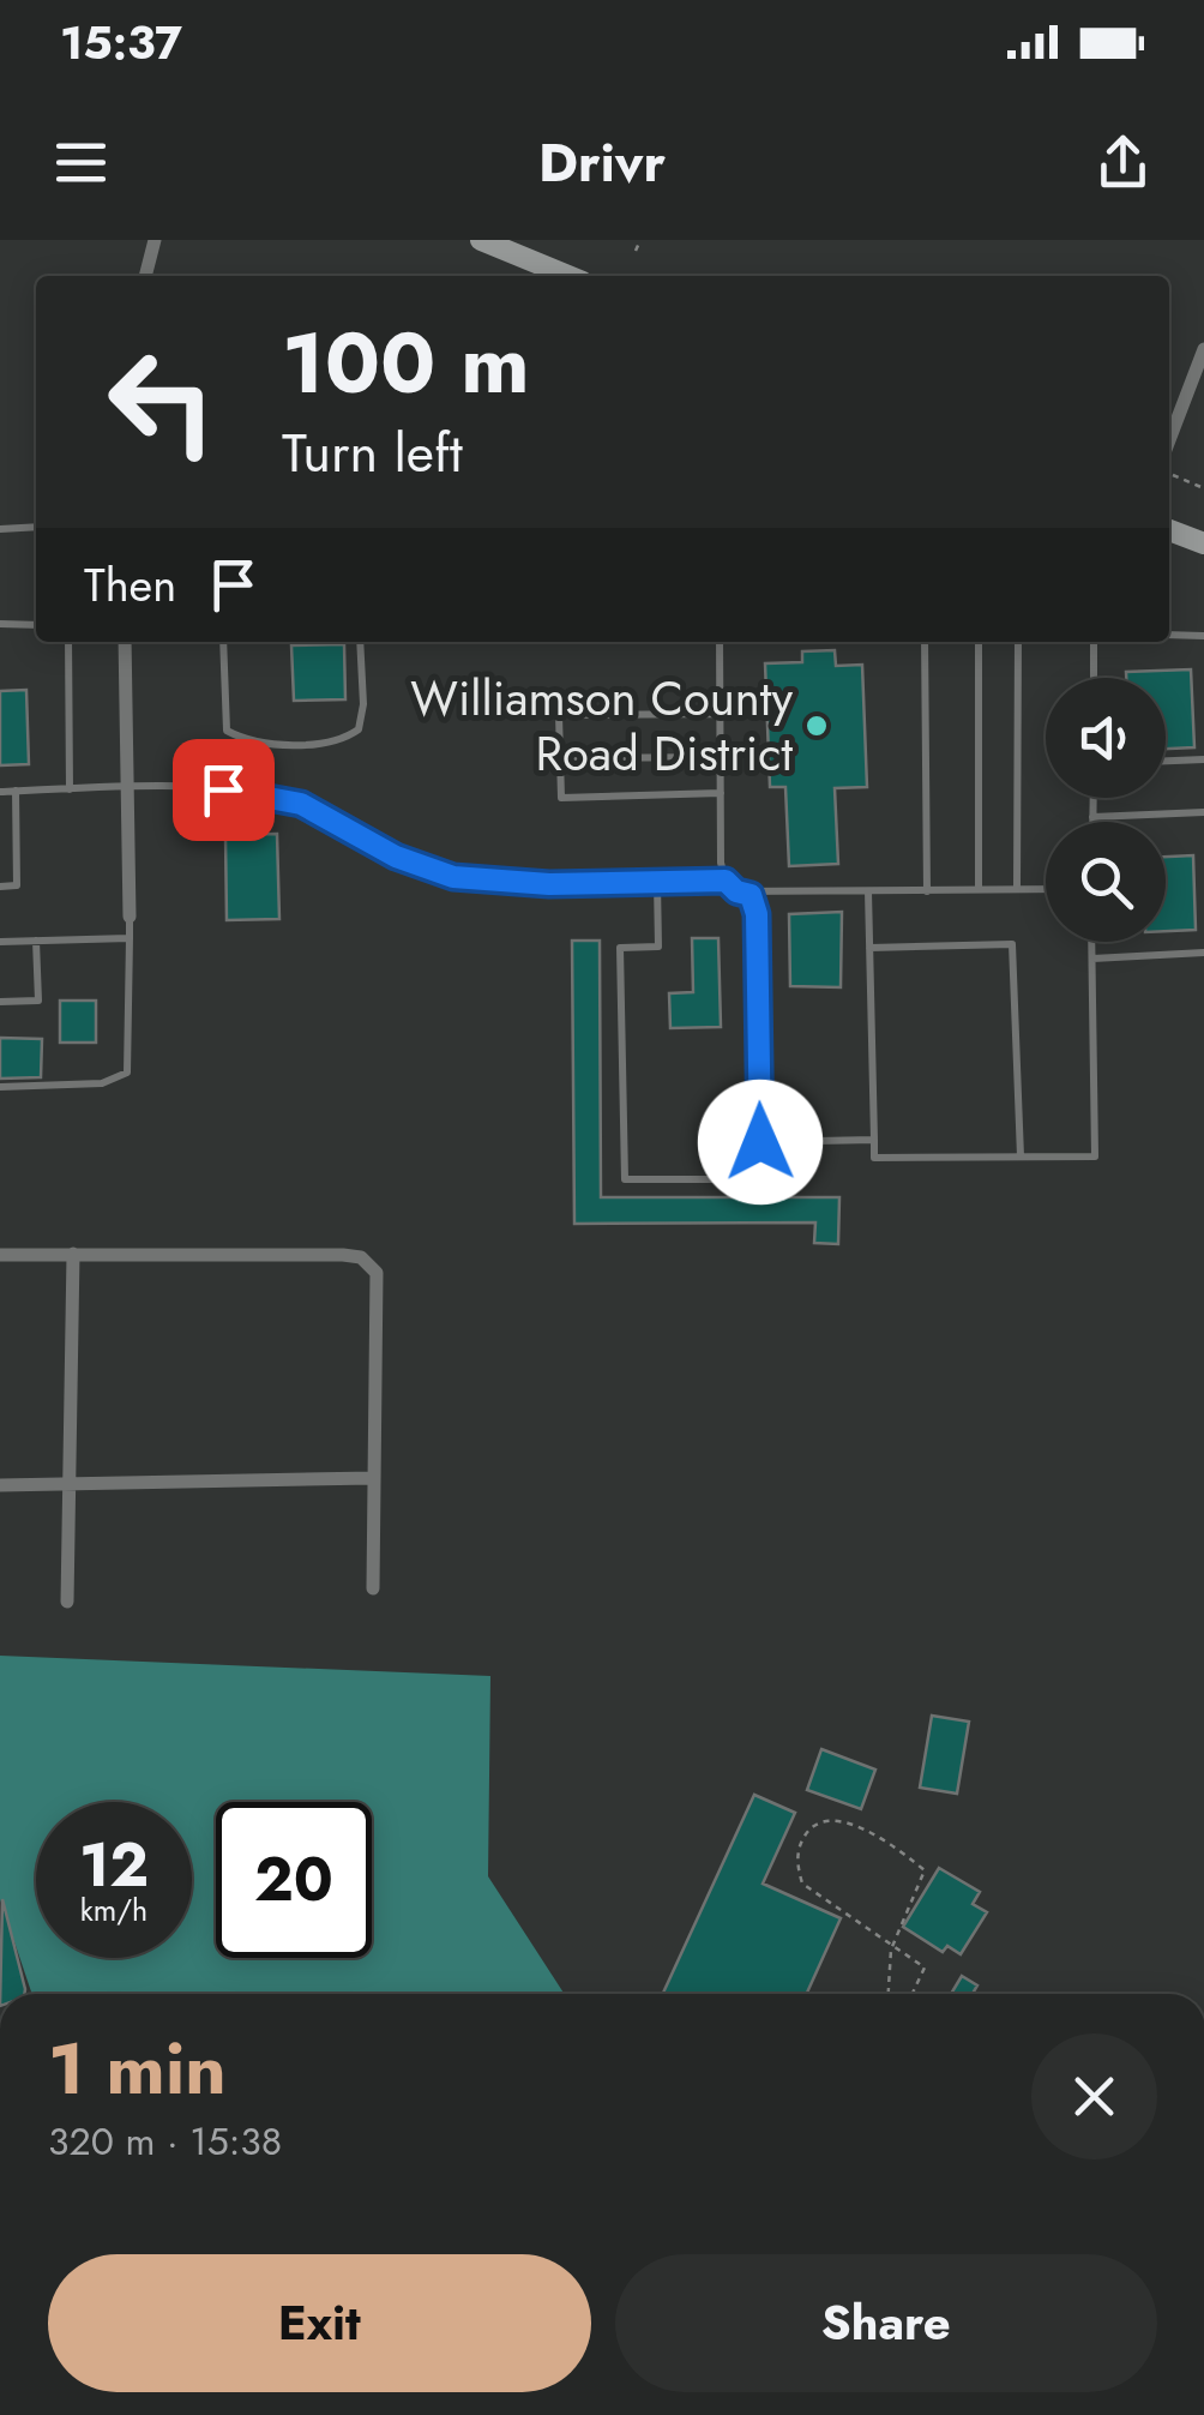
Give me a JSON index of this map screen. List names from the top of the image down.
{
  "places": ["Williamson County Road District"],
  "page": {
    "status": "15:37",
    "header": "Drivr",
    "turn": ["100 m", "Turn left"],
    "then": "Then",
    "speed": "12 km/h",
    "limit": "20",
    "heading": ["1 min", "320 m · 15:38"],
    "buttons": ["Exit", "Share"]
  }
}
